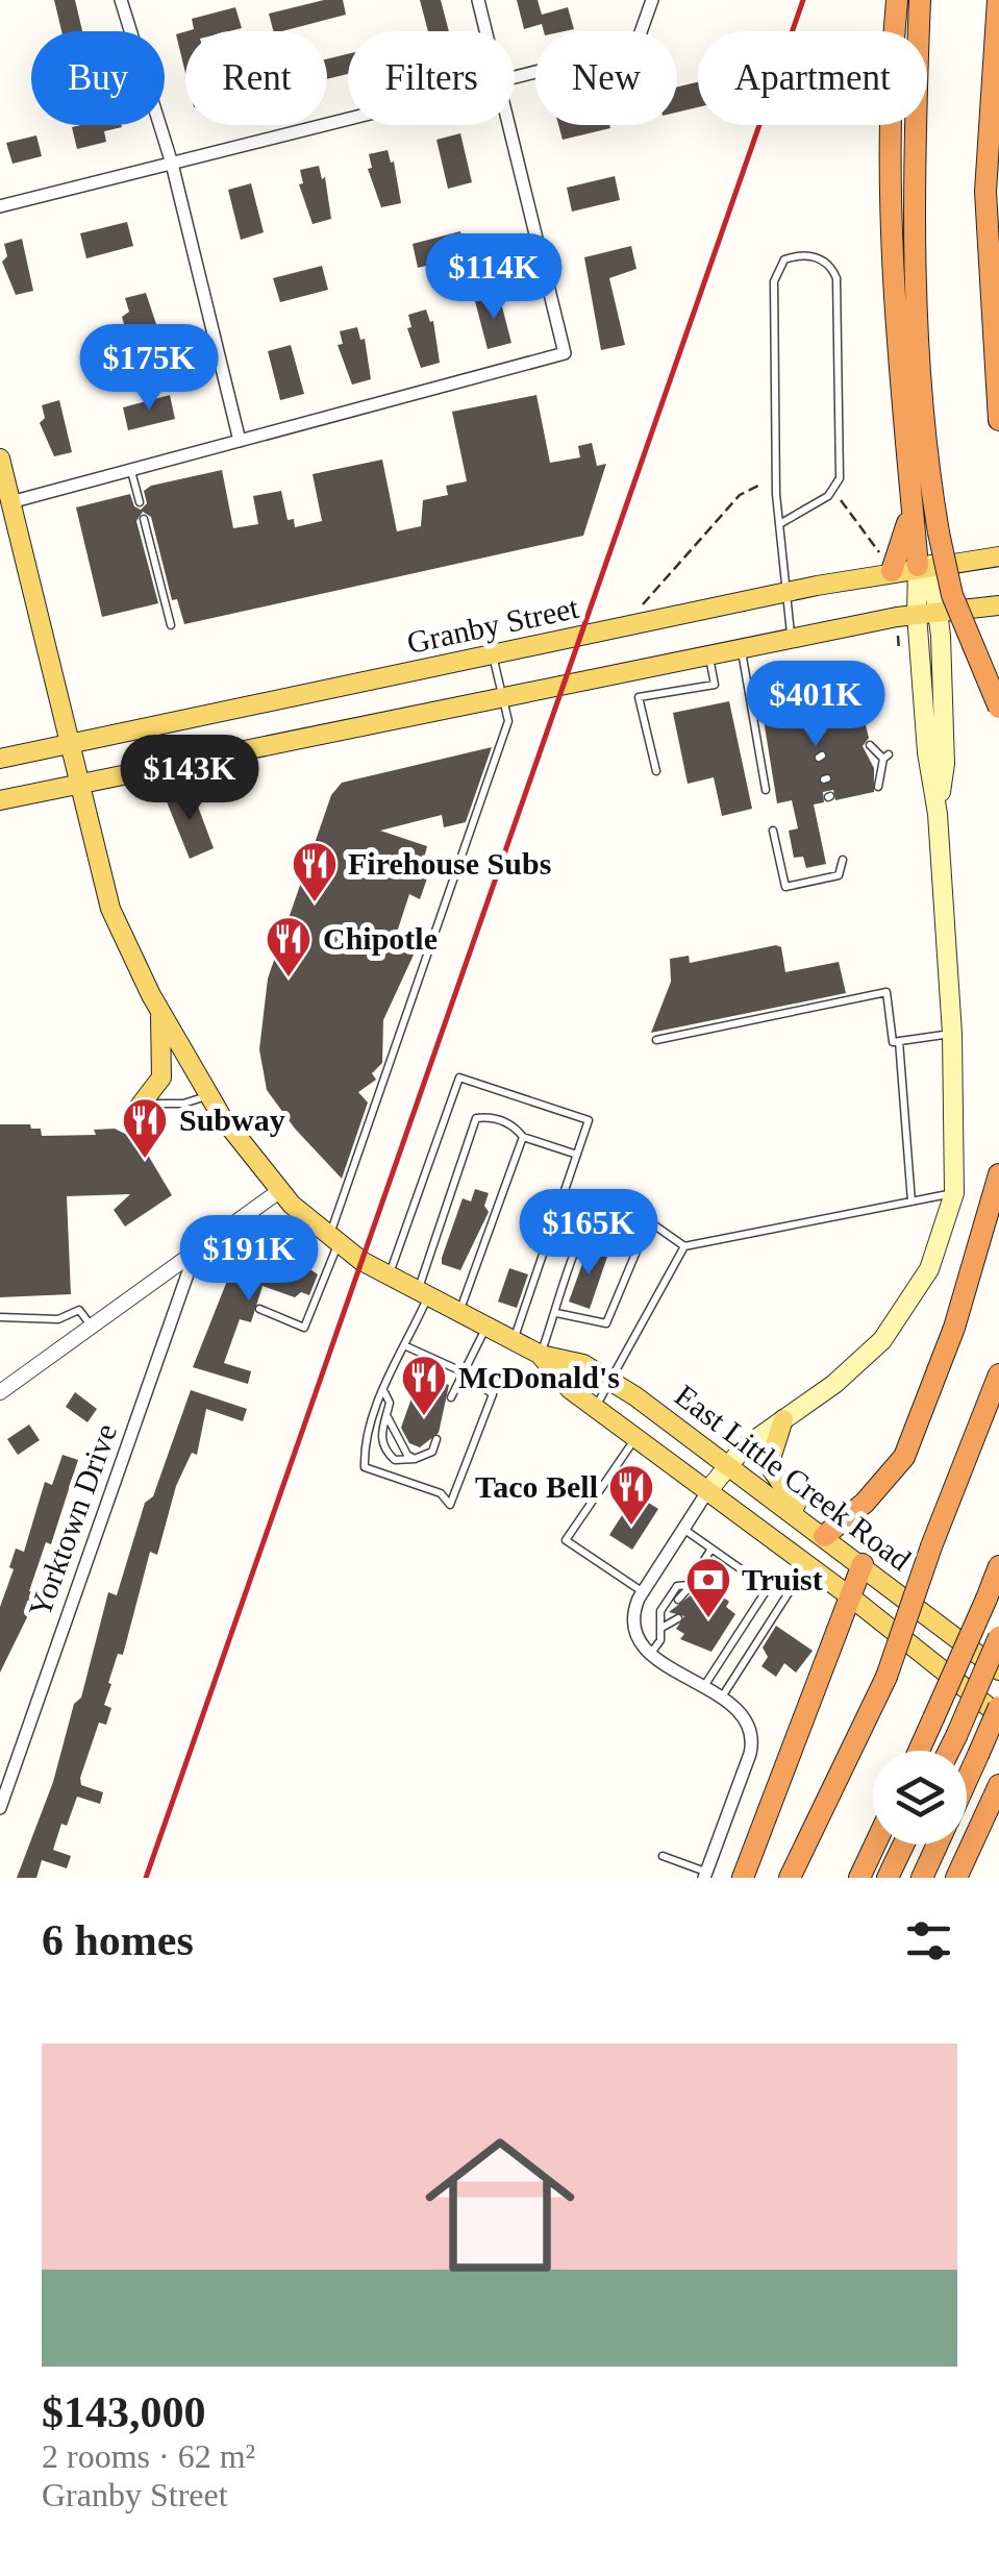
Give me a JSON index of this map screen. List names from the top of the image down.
{
  "streets": {
    "main road": ["Granby Street", "East Little Creek Road"],
    "street": ["Yorktown Drive"]
  },
  "crossings": [
    ["Granby Street", "East Little Creek Road"]
  ],
  "places": {
    "restaurant": [
      "Firehouse Subs",
      "Chipotle",
      "Subway",
      "McDonald's",
      "Taco Bell"
    ],
    "bank": ["Truist"]
  },
  "page": {
    "chip": [
      "Buy",
      "Rent",
      "Filters",
      "New",
      "Apartment"
    ],
    "price": [
      "$114K",
      "$175K",
      "$401K",
      "$143K",
      "$165K",
      "$191K"
    ],
    "heading": "6 homes",
    "list": [
      {
        "name": "$143,000",
        "note": "2 rooms · 62 m² · Granby Street"
      }
    ]
  }
}
